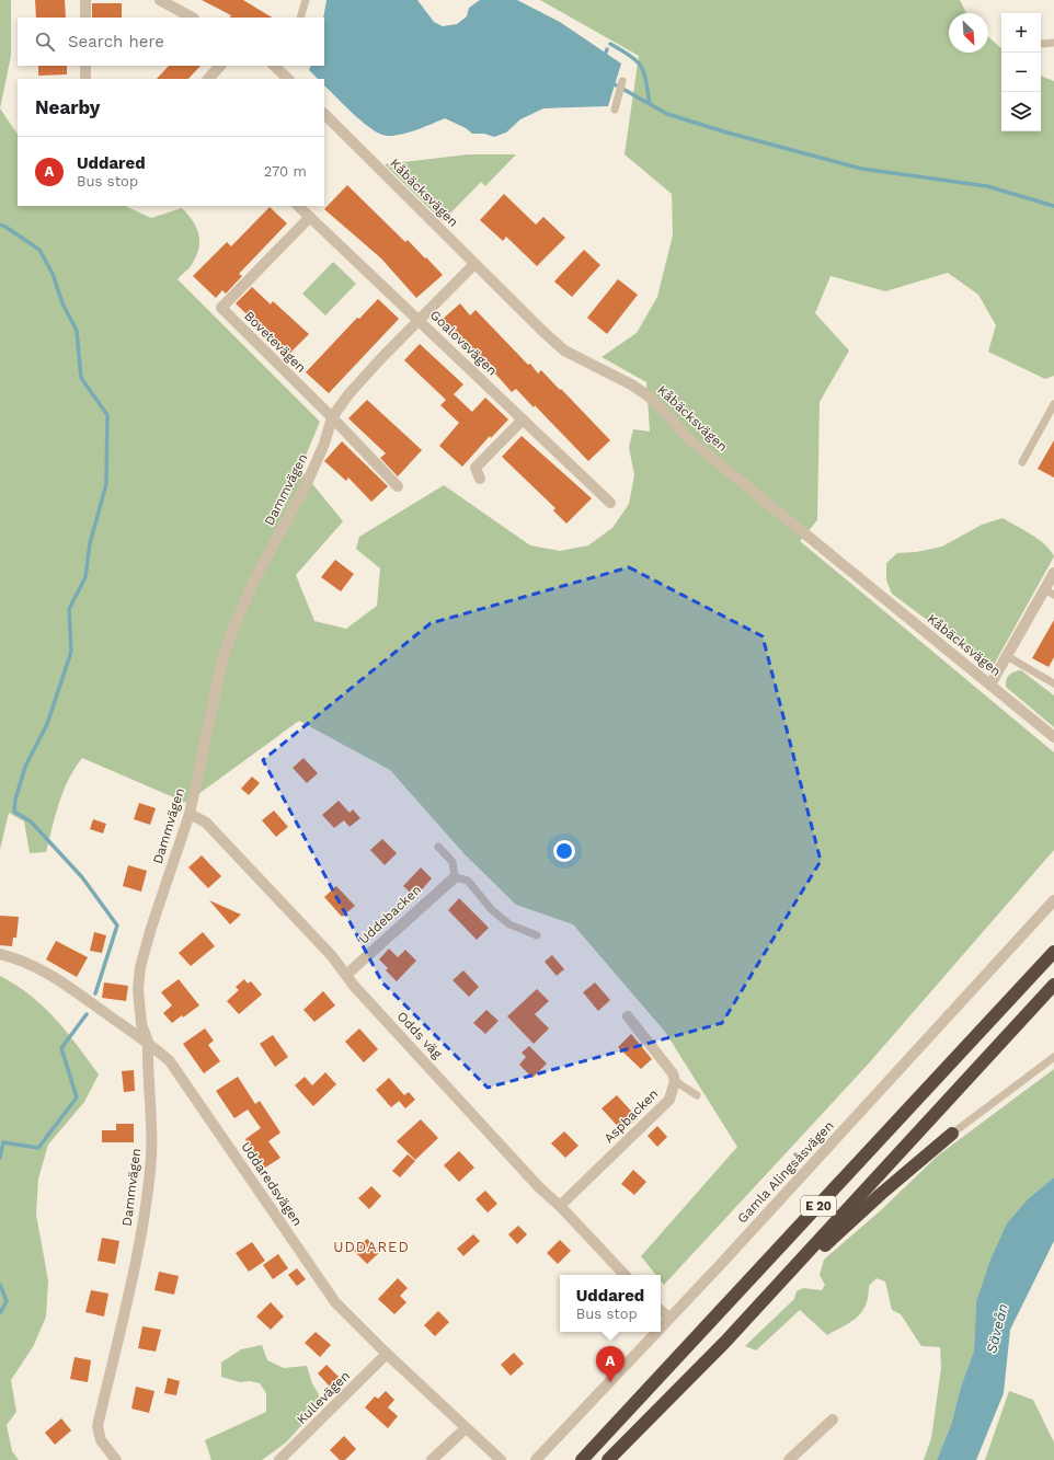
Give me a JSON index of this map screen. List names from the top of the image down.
{
  "streets": {
    "highway": ["E 20"],
    "street": [
      "Kåbäcksvägen",
      "Bovetevägen",
      "Goalovsvägen",
      "Dammvägen",
      "Uddebacken",
      "Odds väg",
      "Aspbacken",
      "Gamla Alingsåsvägen",
      "Uddaredsvägen",
      "Kullevägen"
    ]
  },
  "crossings": [
    ["Kåbäcksvägen", "Dammvägen"],
    ["Bovetevägen", "Goalovsvägen"],
    ["Bovetevägen", "Dammvägen"],
    ["Goalovsvägen", "Dammvägen"],
    ["Dammvägen", "Odds väg"],
    ["Dammvägen", "Uddaredsvägen"],
    ["Uddebacken", "Odds väg"],
    ["Odds väg", "Aspbacken"],
    ["Uddaredsvägen", "Kullevägen"]
  ],
  "districts": ["UDDARED"],
  "water": ["Säveån"],
  "north": "bottom right",
  "page": {
    "map_buttons": ["+", "−"],
    "search": "Search here",
    "heading": "Nearby",
    "list": [
      {
        "mark": "A",
        "name": "Uddared",
        "note": "Bus stop",
        "value": "270 m"
      }
    ],
    "popup": ["Uddared", "Bus stop"],
    "pins": "A"
  }
}
